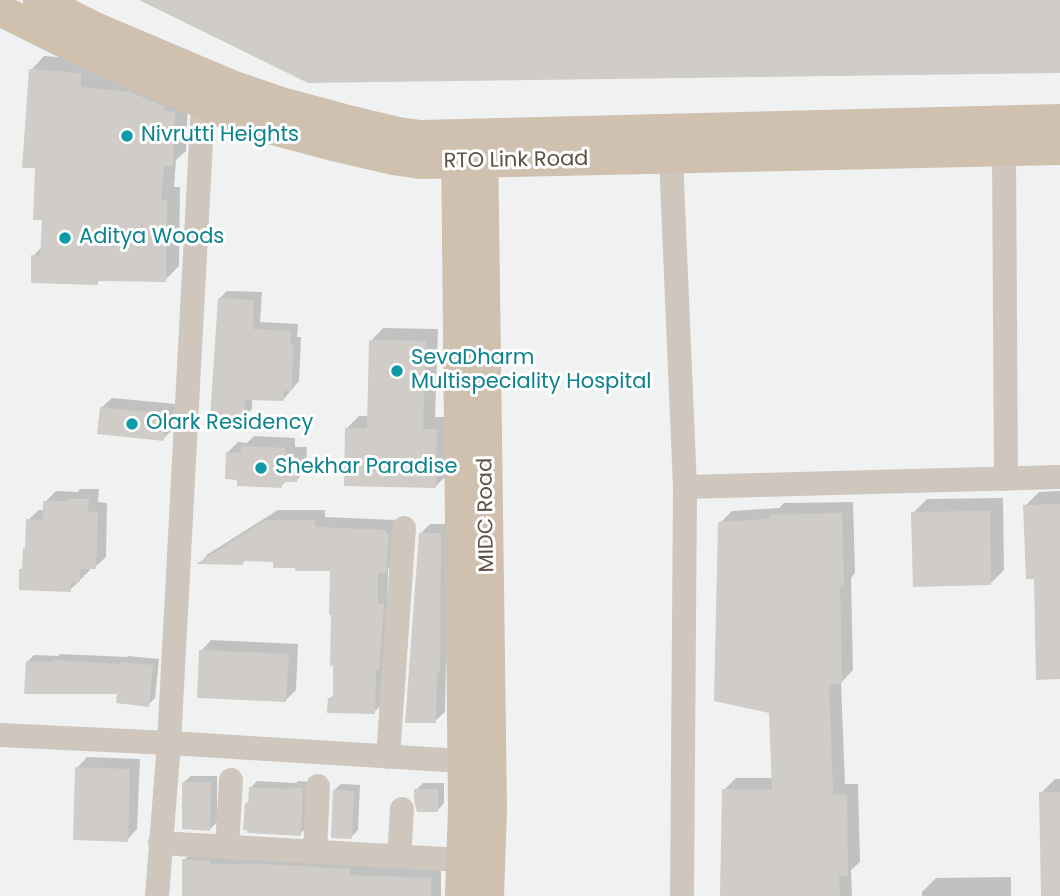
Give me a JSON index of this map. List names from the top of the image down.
{
  "streets": {
    "main road": ["RTO Link Road", "MIDC Road"]
  },
  "crossings": [
    ["RTO Link Road", "MIDC Road"]
  ],
  "places": [
    "Nivrutti Heights",
    "Aditya Woods",
    "SevaDharm Multispeciality Hospital",
    "Olark Residency",
    "Shekhar Paradise"
  ]
}
